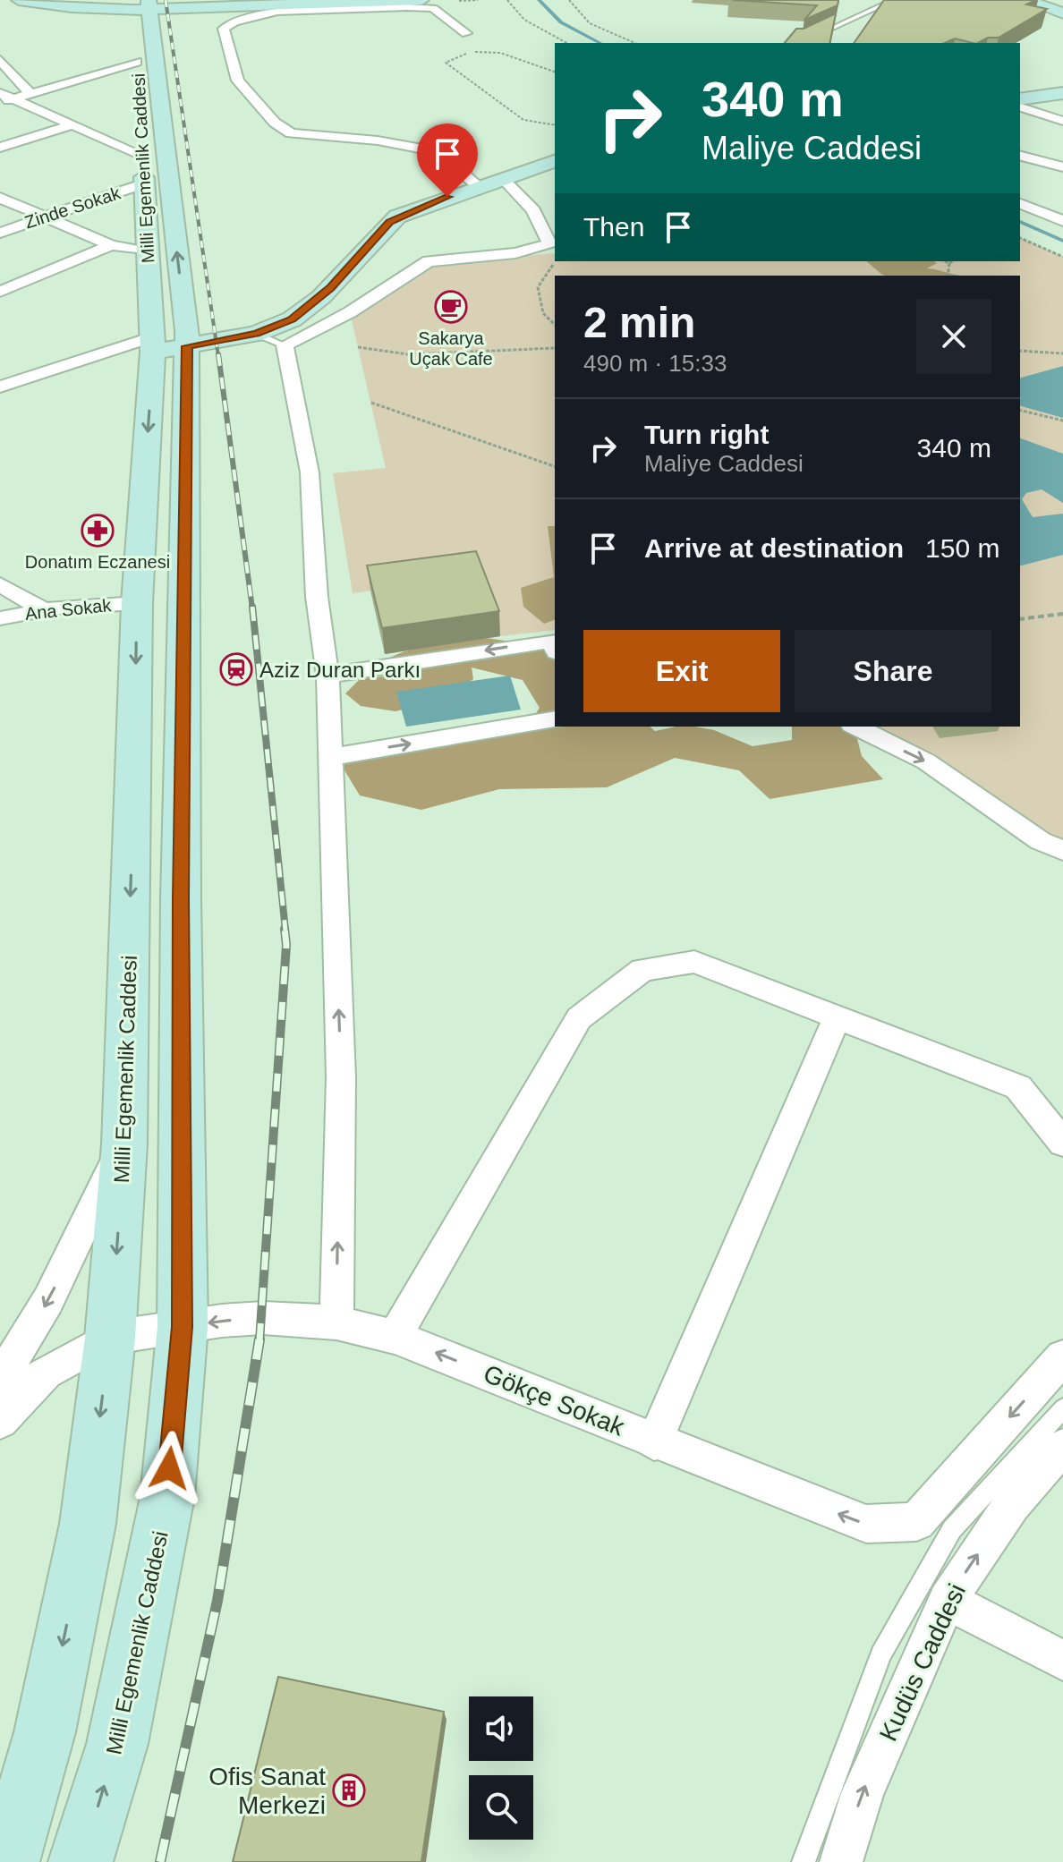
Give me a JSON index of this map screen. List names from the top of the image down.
{
  "streets": {
    "main road": ["Milli Egemenlik Caddesi"],
    "street": [
      "Zinde Sokak",
      "Ana Sokak",
      "Gökçe Sokak",
      "Kudüs Caddesi"
    ]
  },
  "crossings": [
    ["Milli Egemenlik Caddesi", "Zinde Sokak"],
    ["Milli Egemenlik Caddesi", "Ana Sokak"],
    ["Milli Egemenlik Caddesi", "Gökçe Sokak"]
  ],
  "one_way": ["Gökçe Sokak", "Kudüs Caddesi"],
  "places": {
    "cafe": ["Sakarya Uçak Cafe"],
    "pharmacy": ["Donatım Eczanesi"],
    "station": ["Aziz Duran Parkı"],
    "building": ["Ofis Sanat Merkezi"]
  },
  "page": {
    "turn": ["340 m", "Maliye Caddesi"],
    "then": "Then",
    "heading": ["2 min", "490 m · 15:33"],
    "list": [
      {
        "name": "Turn right",
        "note": "Maliye Caddesi",
        "value": "340 m"
      },
      {
        "name": "Arrive at destination",
        "value": "150 m"
      }
    ],
    "buttons": ["Exit", "Share"]
  }
}
